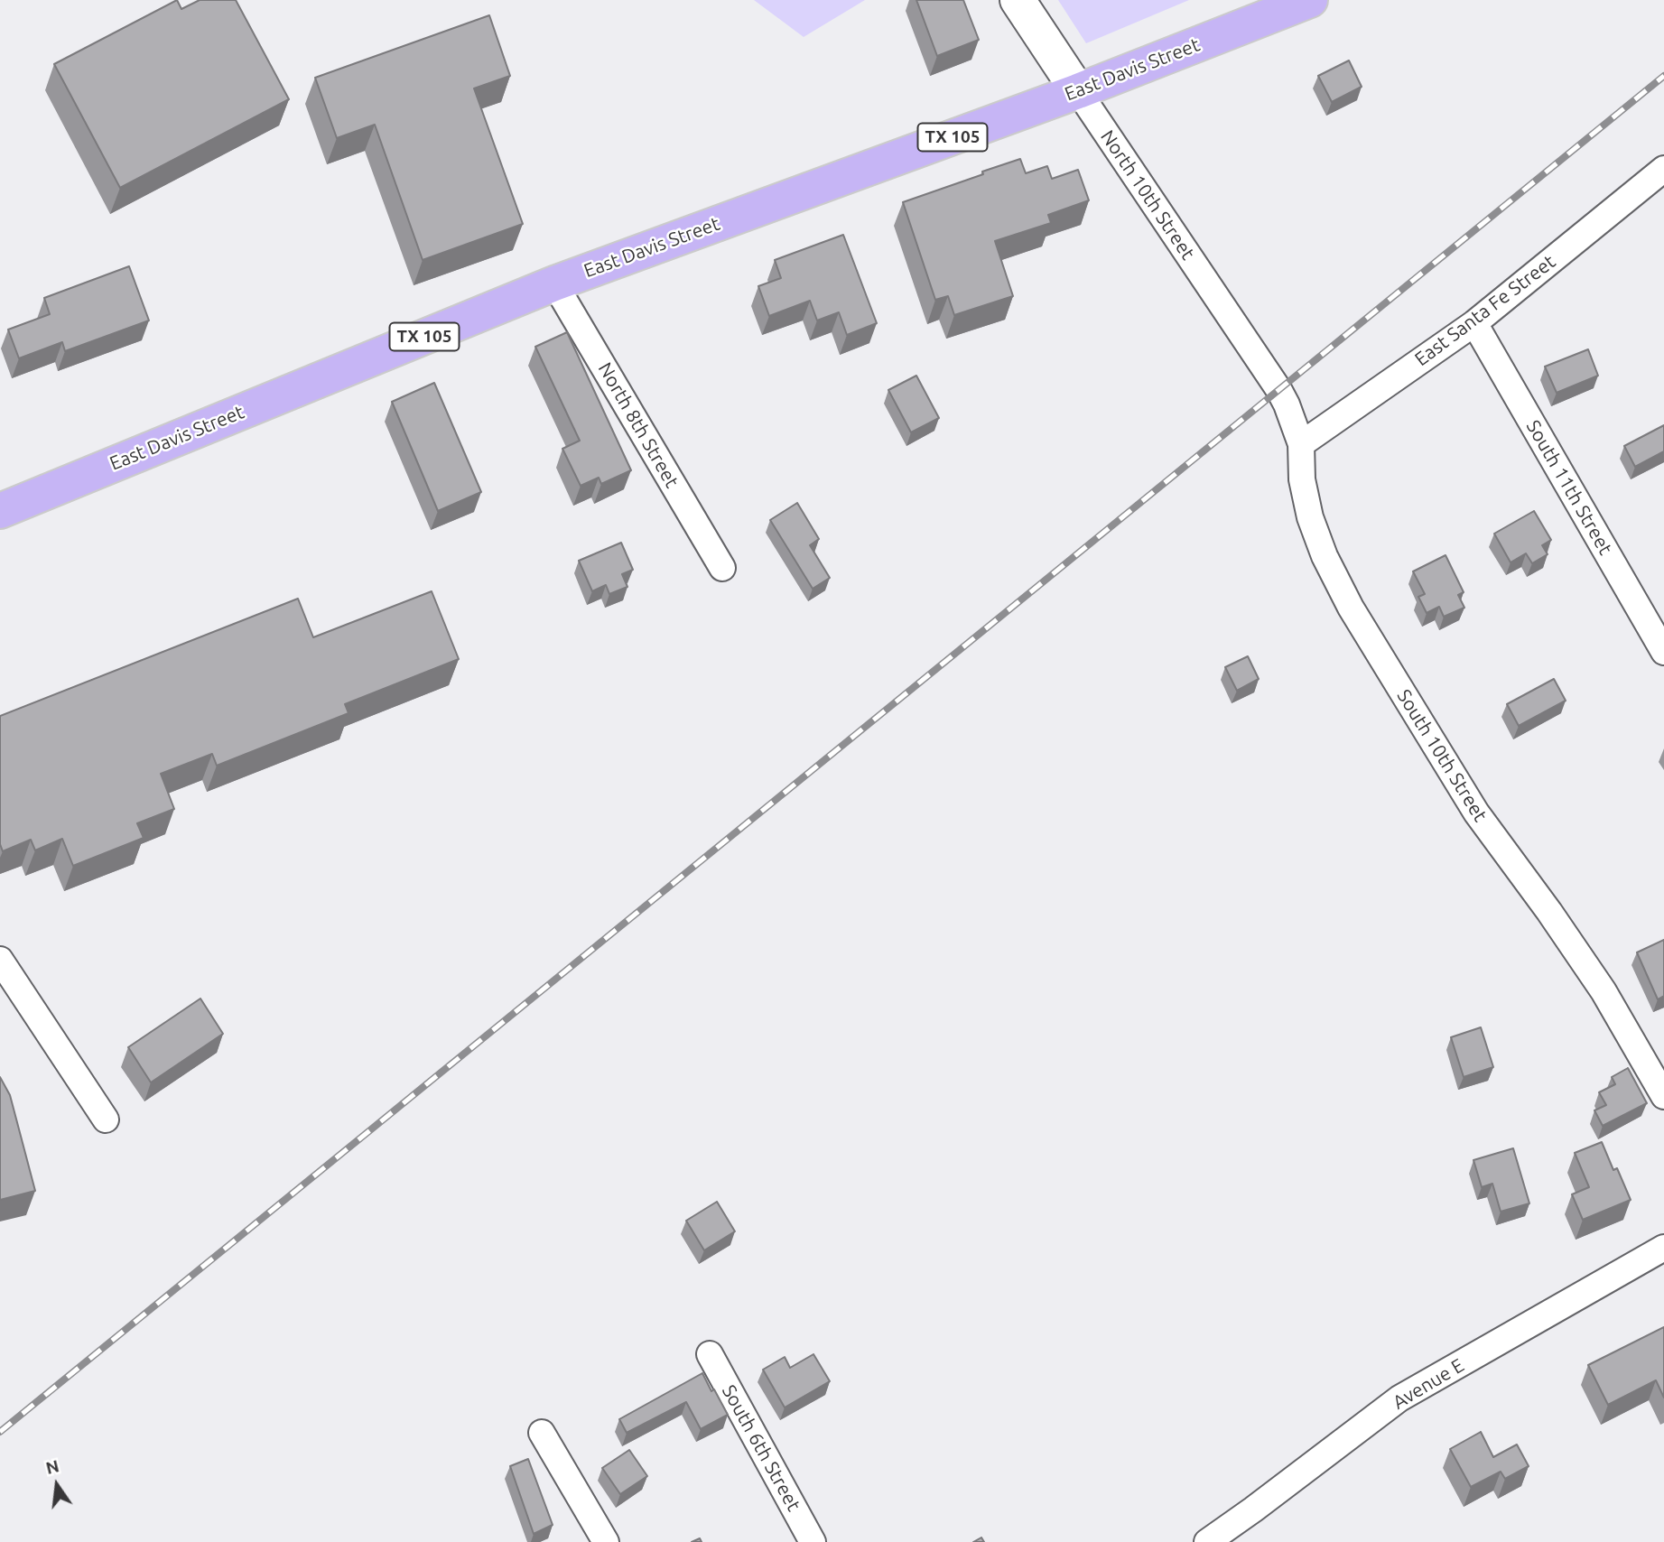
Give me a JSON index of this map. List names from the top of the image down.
{
  "streets": {
    "main road": ["East Davis Street", "TX 105"],
    "street": [
      "North 10th Street",
      "East Santa Fe Street",
      "North 8th Street",
      "South 11th Street",
      "South 10th Street",
      "Avenue E",
      "South 6th Street"
    ]
  },
  "crossings": [
    ["East Davis Street", "North 10th Street"],
    ["East Davis Street", "North 8th Street"],
    ["North 10th Street", "South 10th Street"],
    ["East Santa Fe Street", "South 11th Street"],
    ["East Santa Fe Street", "South 10th Street"]
  ],
  "north": "top"
}
